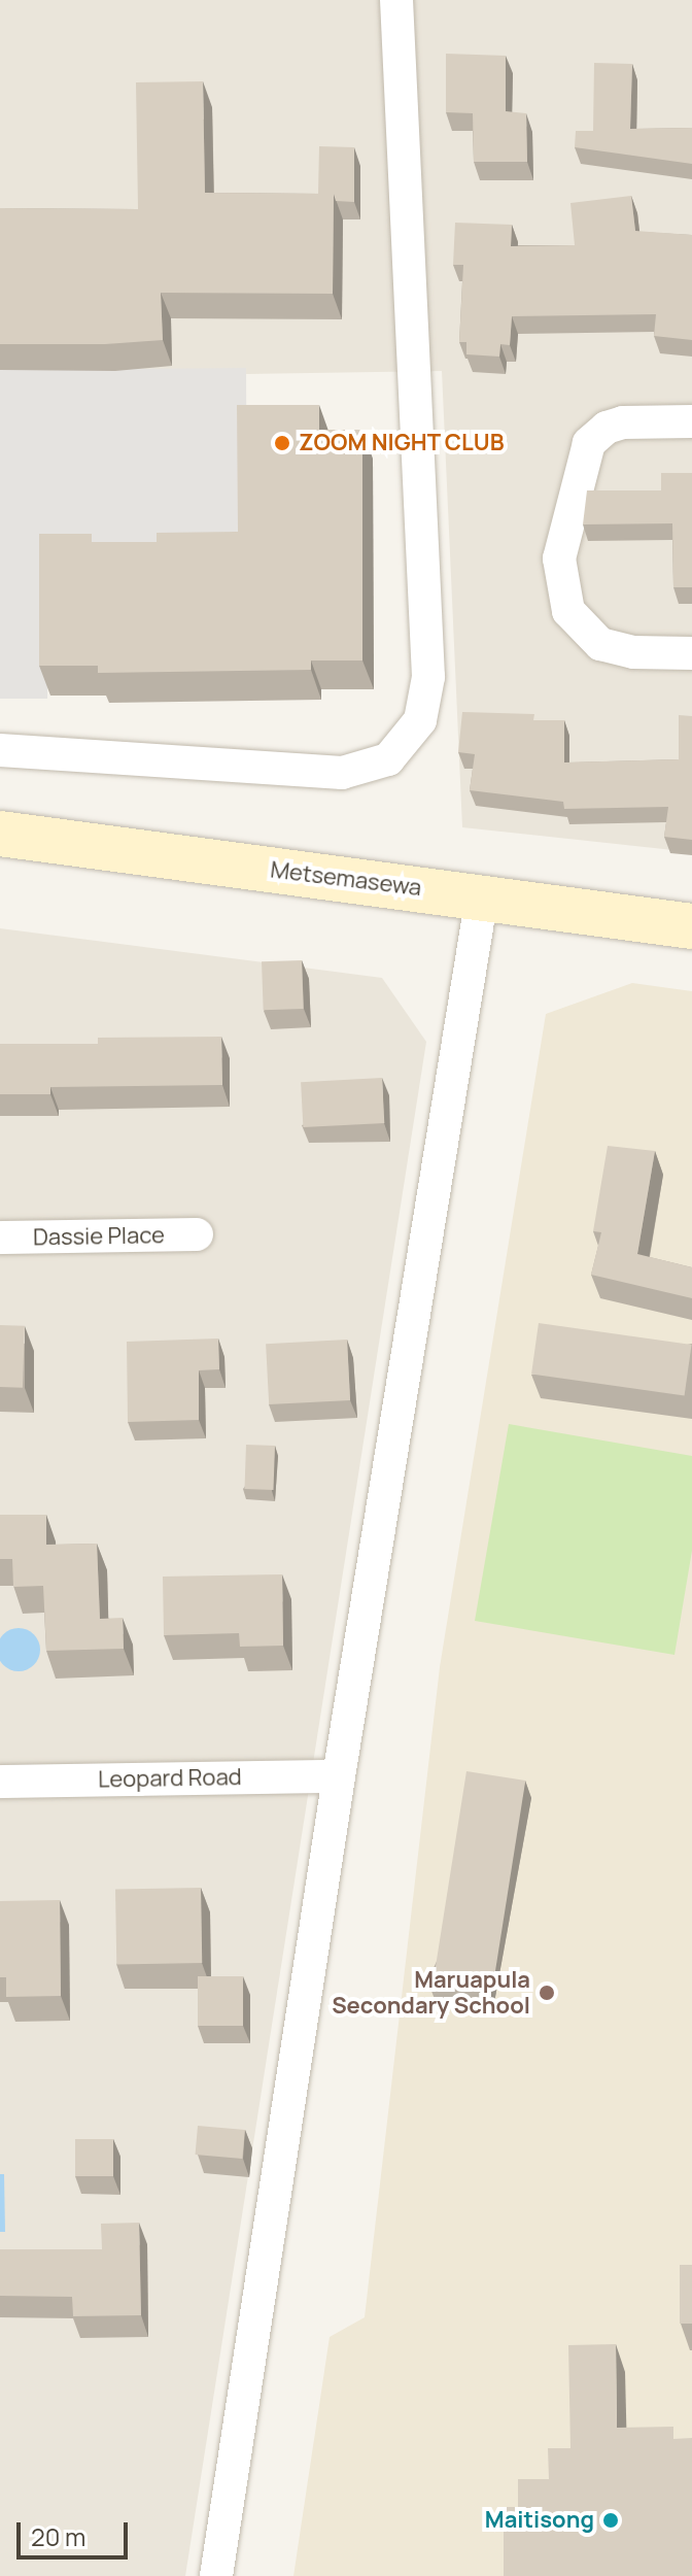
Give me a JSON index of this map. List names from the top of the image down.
{
  "streets": {
    "street": ["Metsemasewa", "Dassie Place", "Leopard Road"]
  },
  "places": ["ZOOM NIGHT CLUB", "Maruapula Secondary School", "Maitisong"],
  "scale_bar": "20 m"
}
